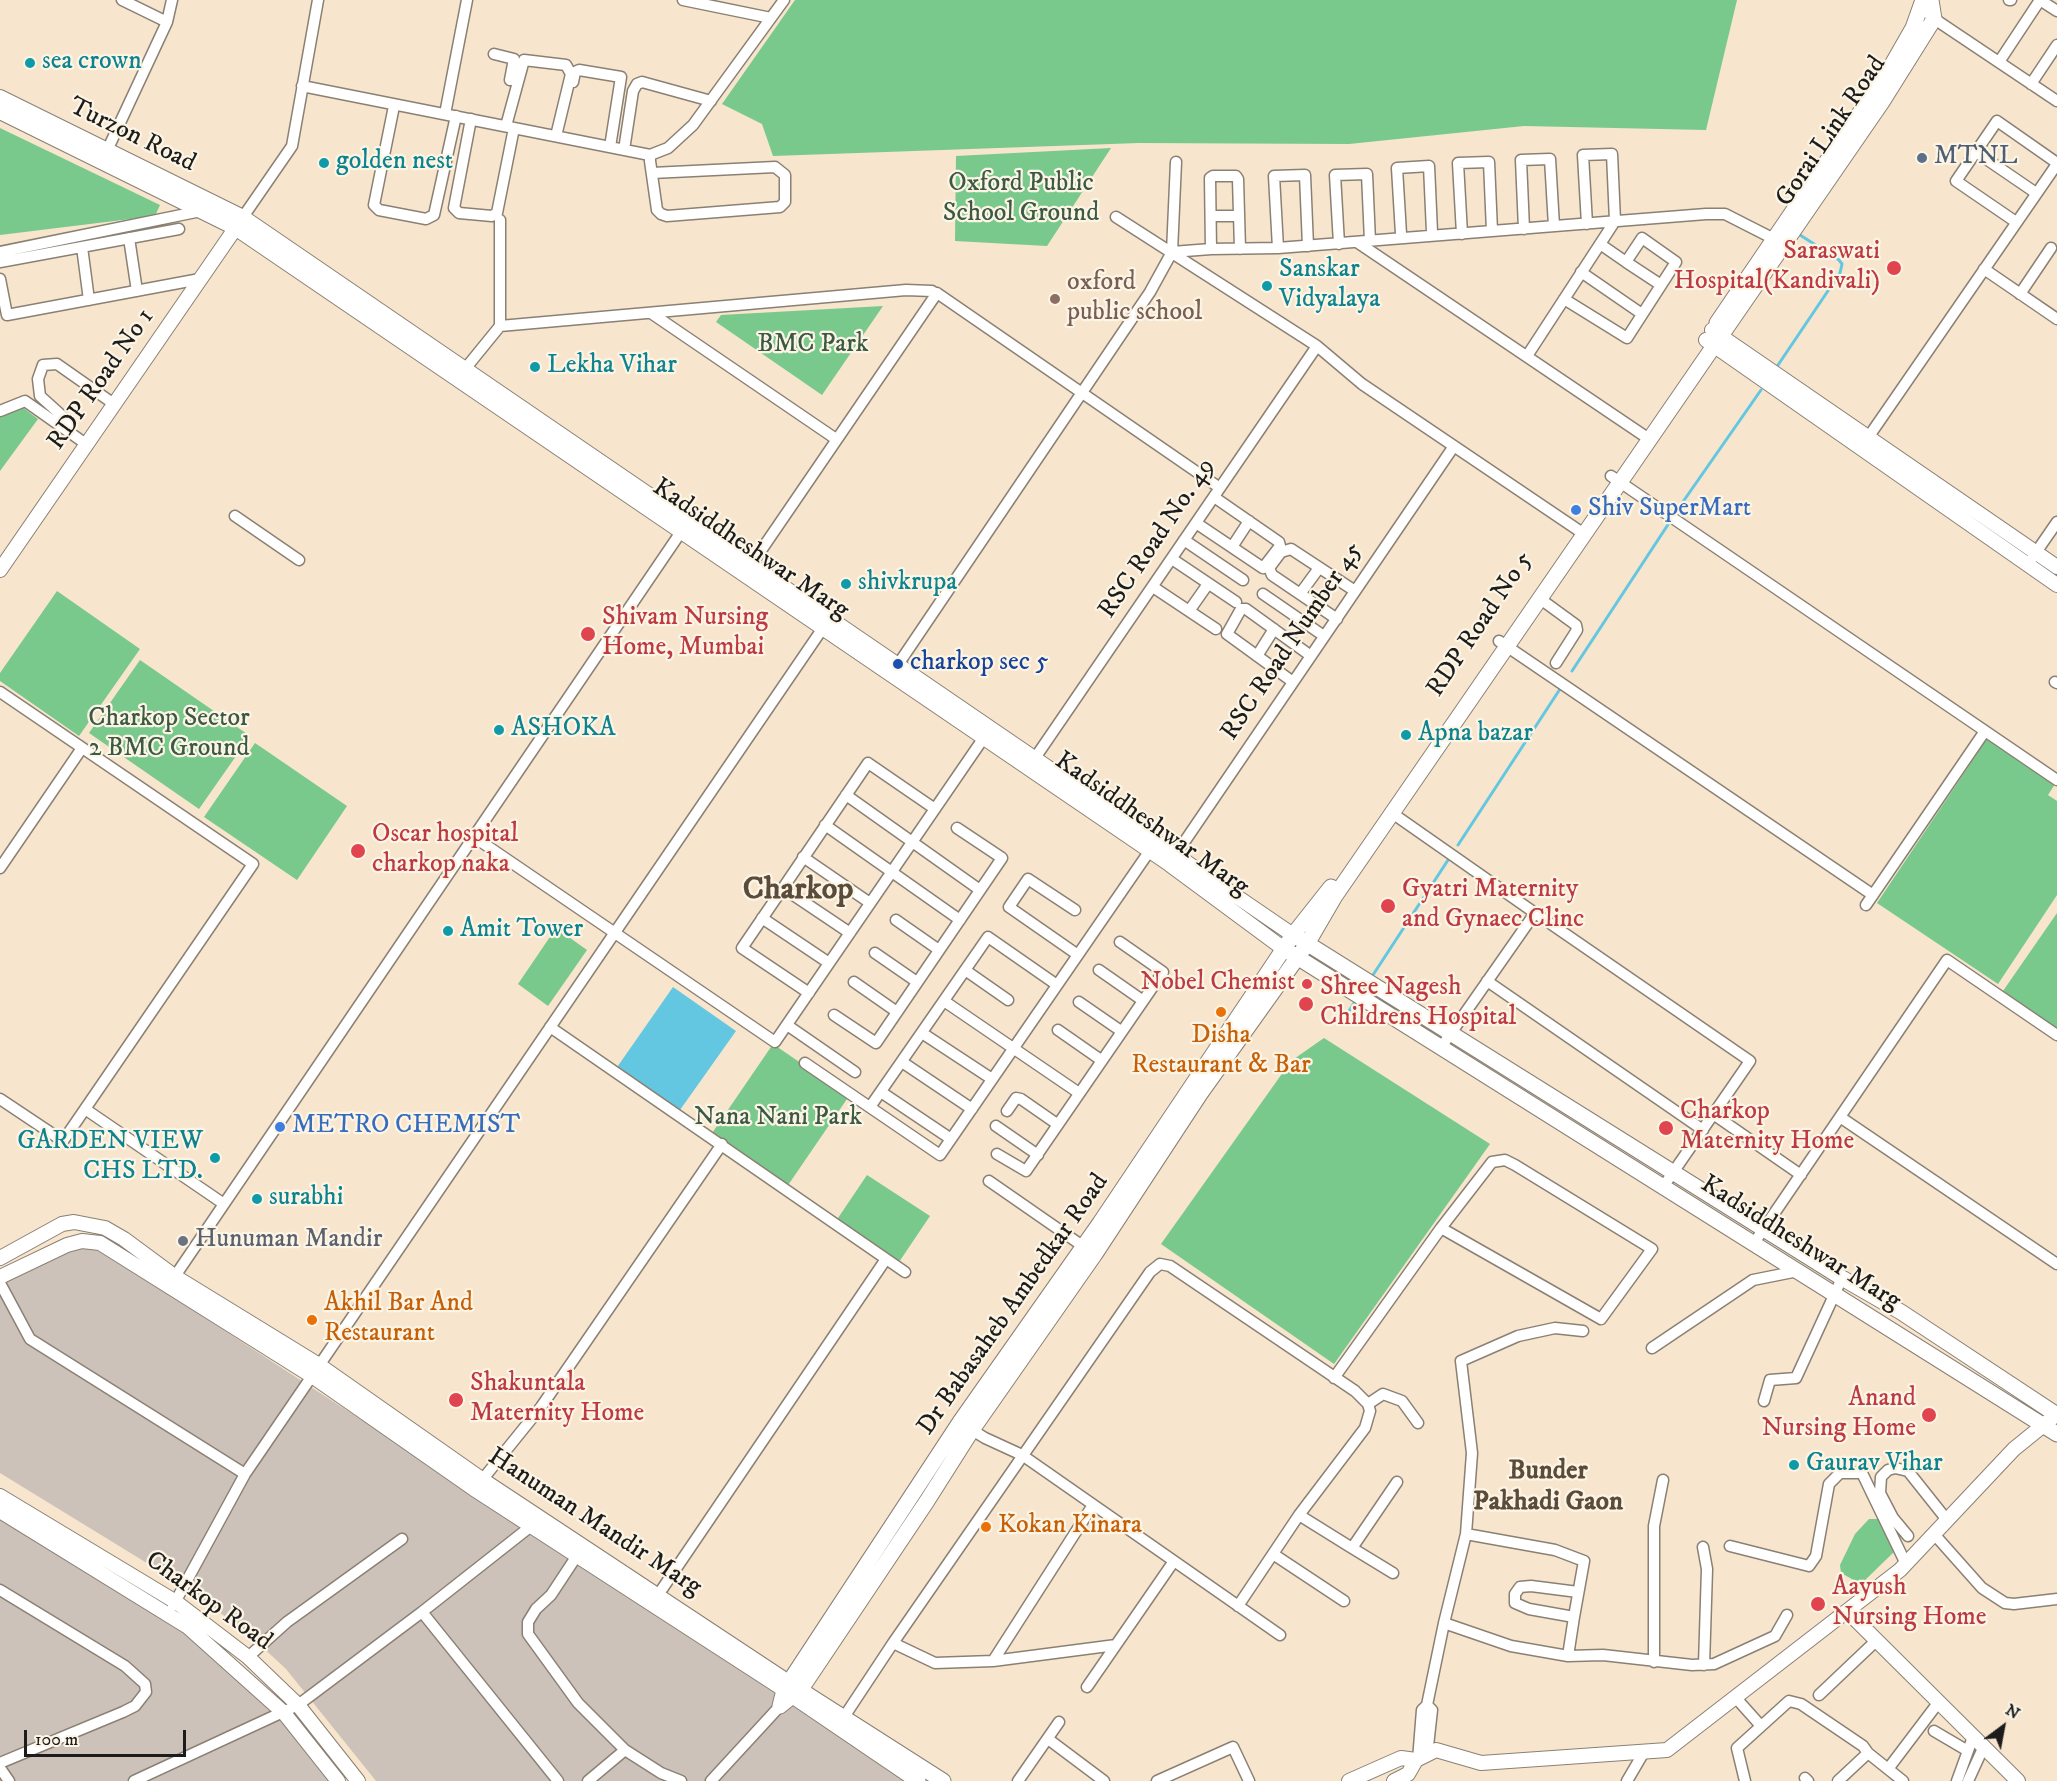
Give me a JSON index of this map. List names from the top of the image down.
{
  "streets": {
    "main road": [
      "Gorai Link Road",
      "Kadsiddheshwar Marg",
      "RDP Road No 5",
      "Dr Babasaheb Ambedkar Road"
    ],
    "street": [
      "Turzon Road",
      "RDP Road No 1",
      "RSC Road No. 49",
      "RSC Road Number 45",
      "Hanuman Mandir Marg",
      "Charkop Road"
    ]
  },
  "crossings": [
    ["Gorai Link Road", "RDP Road No 5"],
    ["Turzon Road", "RDP Road No 1"],
    ["Turzon Road", "Kadsiddheshwar Marg"],
    ["RDP Road No 1", "Kadsiddheshwar Marg"],
    ["RSC Road No. 49", "Kadsiddheshwar Marg"],
    ["Kadsiddheshwar Marg", "RDP Road No 5"],
    ["Kadsiddheshwar Marg", "RSC Road Number 45"],
    ["Kadsiddheshwar Marg", "Dr Babasaheb Ambedkar Road"],
    ["RDP Road No 5", "Dr Babasaheb Ambedkar Road"],
    ["Dr Babasaheb Ambedkar Road", "Hanuman Mandir Marg"]
  ],
  "districts": ["Charkop", "Bunder Pakhadi Gaon"],
  "parks": [
    "Oxford Public School Ground",
    "BMC Park",
    "Charkop Sector 2 BMC Ground",
    "Nana Nani Park"
  ],
  "places": [
    "sea crown",
    "MTNL",
    "golden nest",
    "Saraswati Hospital(Kandivali)",
    "Sanskar Vidyalaya",
    "oxford public school",
    "Lekha Vihar",
    "Shiv SuperMart",
    "shivkrupa",
    "Shivam Nursing Home, Mumbai",
    "charkop sec 5",
    "ASHOKA",
    "Apna bazar",
    "Oscar hospital charkop naka",
    "Gyatri Maternity and Gynaec Clinc",
    "Amit Tower",
    "Nobel Chemist",
    "Shree Nagesh Childrens Hospital",
    "Disha Restaurant & Bar",
    "METRO CHEMIST",
    "Charkop Maternity Home",
    "GARDEN VIEW CHS LTD.",
    "surabhi",
    "Hunuman Mandir",
    "Akhil Bar And Restaurant",
    "Shakuntala Maternity Home",
    "Anand Nursing Home",
    "Gaurav Vihar",
    "Kokan Kinara",
    "Aayush Nursing Home"
  ],
  "scale_bar": "100 m",
  "north": "top right"
}
